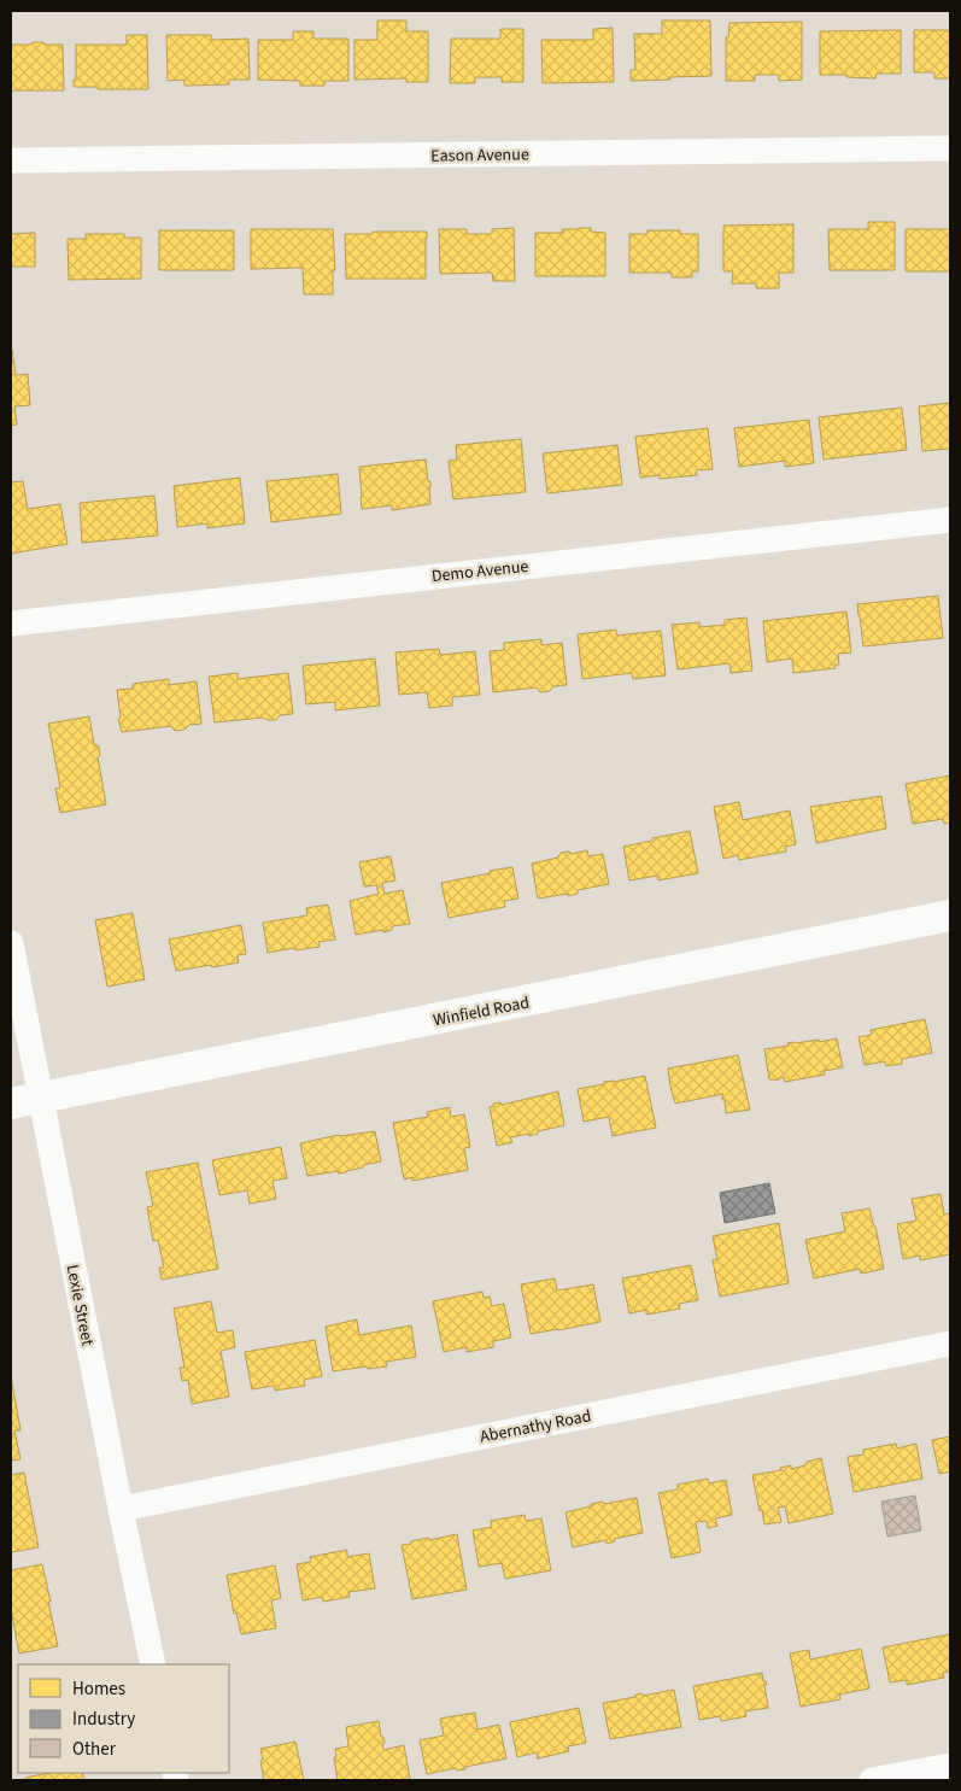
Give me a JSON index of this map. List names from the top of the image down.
{
  "streets": {
    "street": [
      "Eason Avenue",
      "Demo Avenue",
      "Winfield Road",
      "Lexie Street",
      "Abernathy Road"
    ]
  },
  "crossings": [
    ["Winfield Road", "Lexie Street"],
    ["Lexie Street", "Abernathy Road"]
  ],
  "legend": ["Homes", "Industry", "Other"]
}
